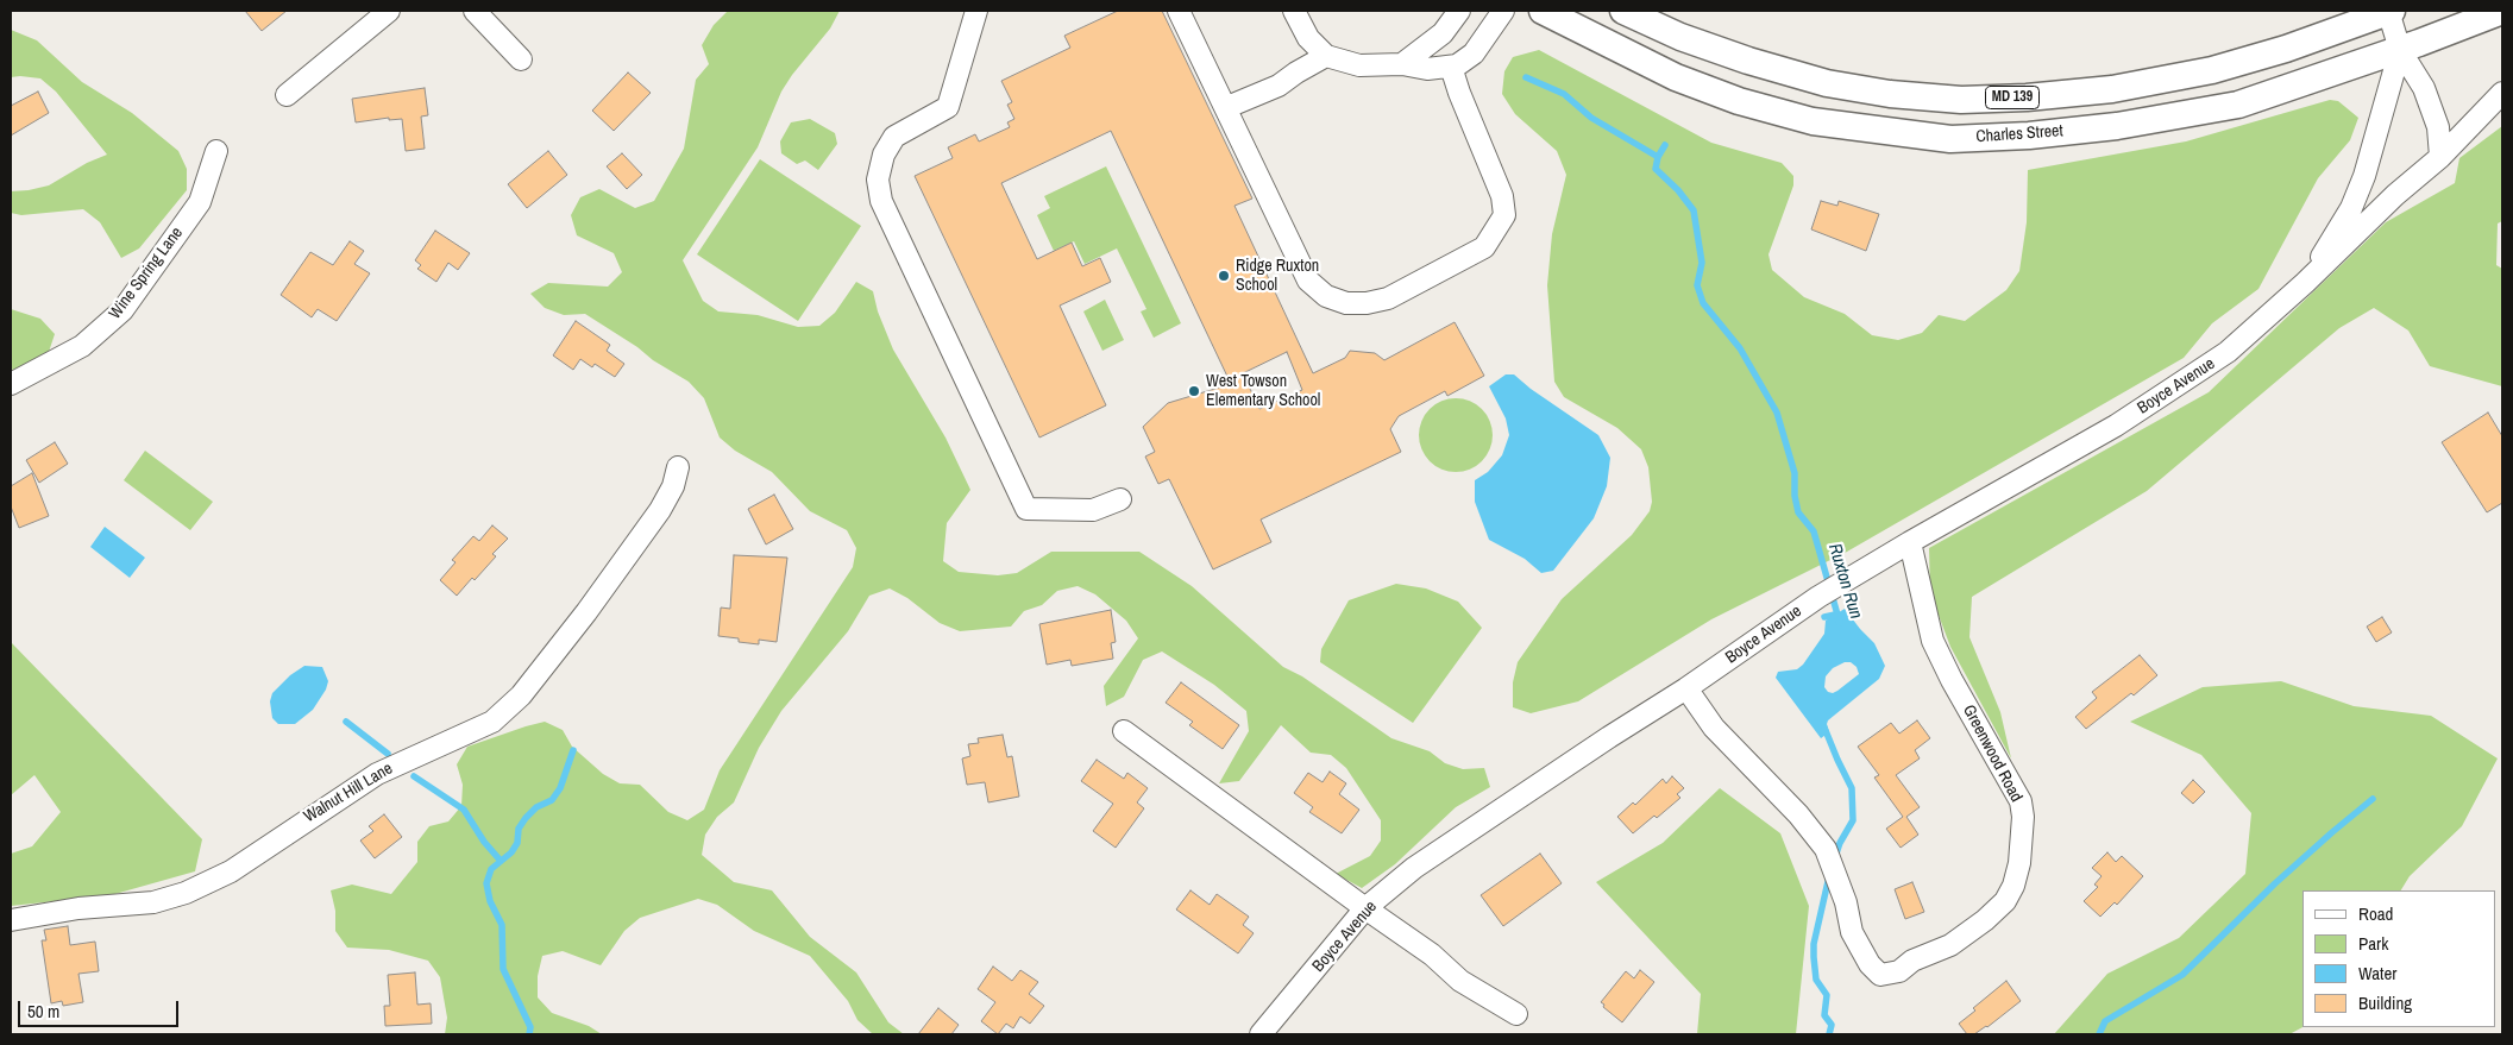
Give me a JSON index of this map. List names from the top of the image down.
{
  "streets": {
    "main road": ["MD 139", "Charles Street"],
    "street": [
      "Wine Spring Lane",
      "Boyce Avenue",
      "Greenwood Road",
      "Walnut Hill Lane"
    ]
  },
  "crossings": [
    ["Charles Street", "Boyce Avenue"],
    ["Boyce Avenue", "Greenwood Road"]
  ],
  "water": ["Ruxton Run"],
  "places": ["Ridge Ruxton School", "West Towson Elementary School"],
  "legend": [
    "Road",
    "Park",
    "Water",
    "Building"
  ],
  "scale_bar": "50 m"
}
